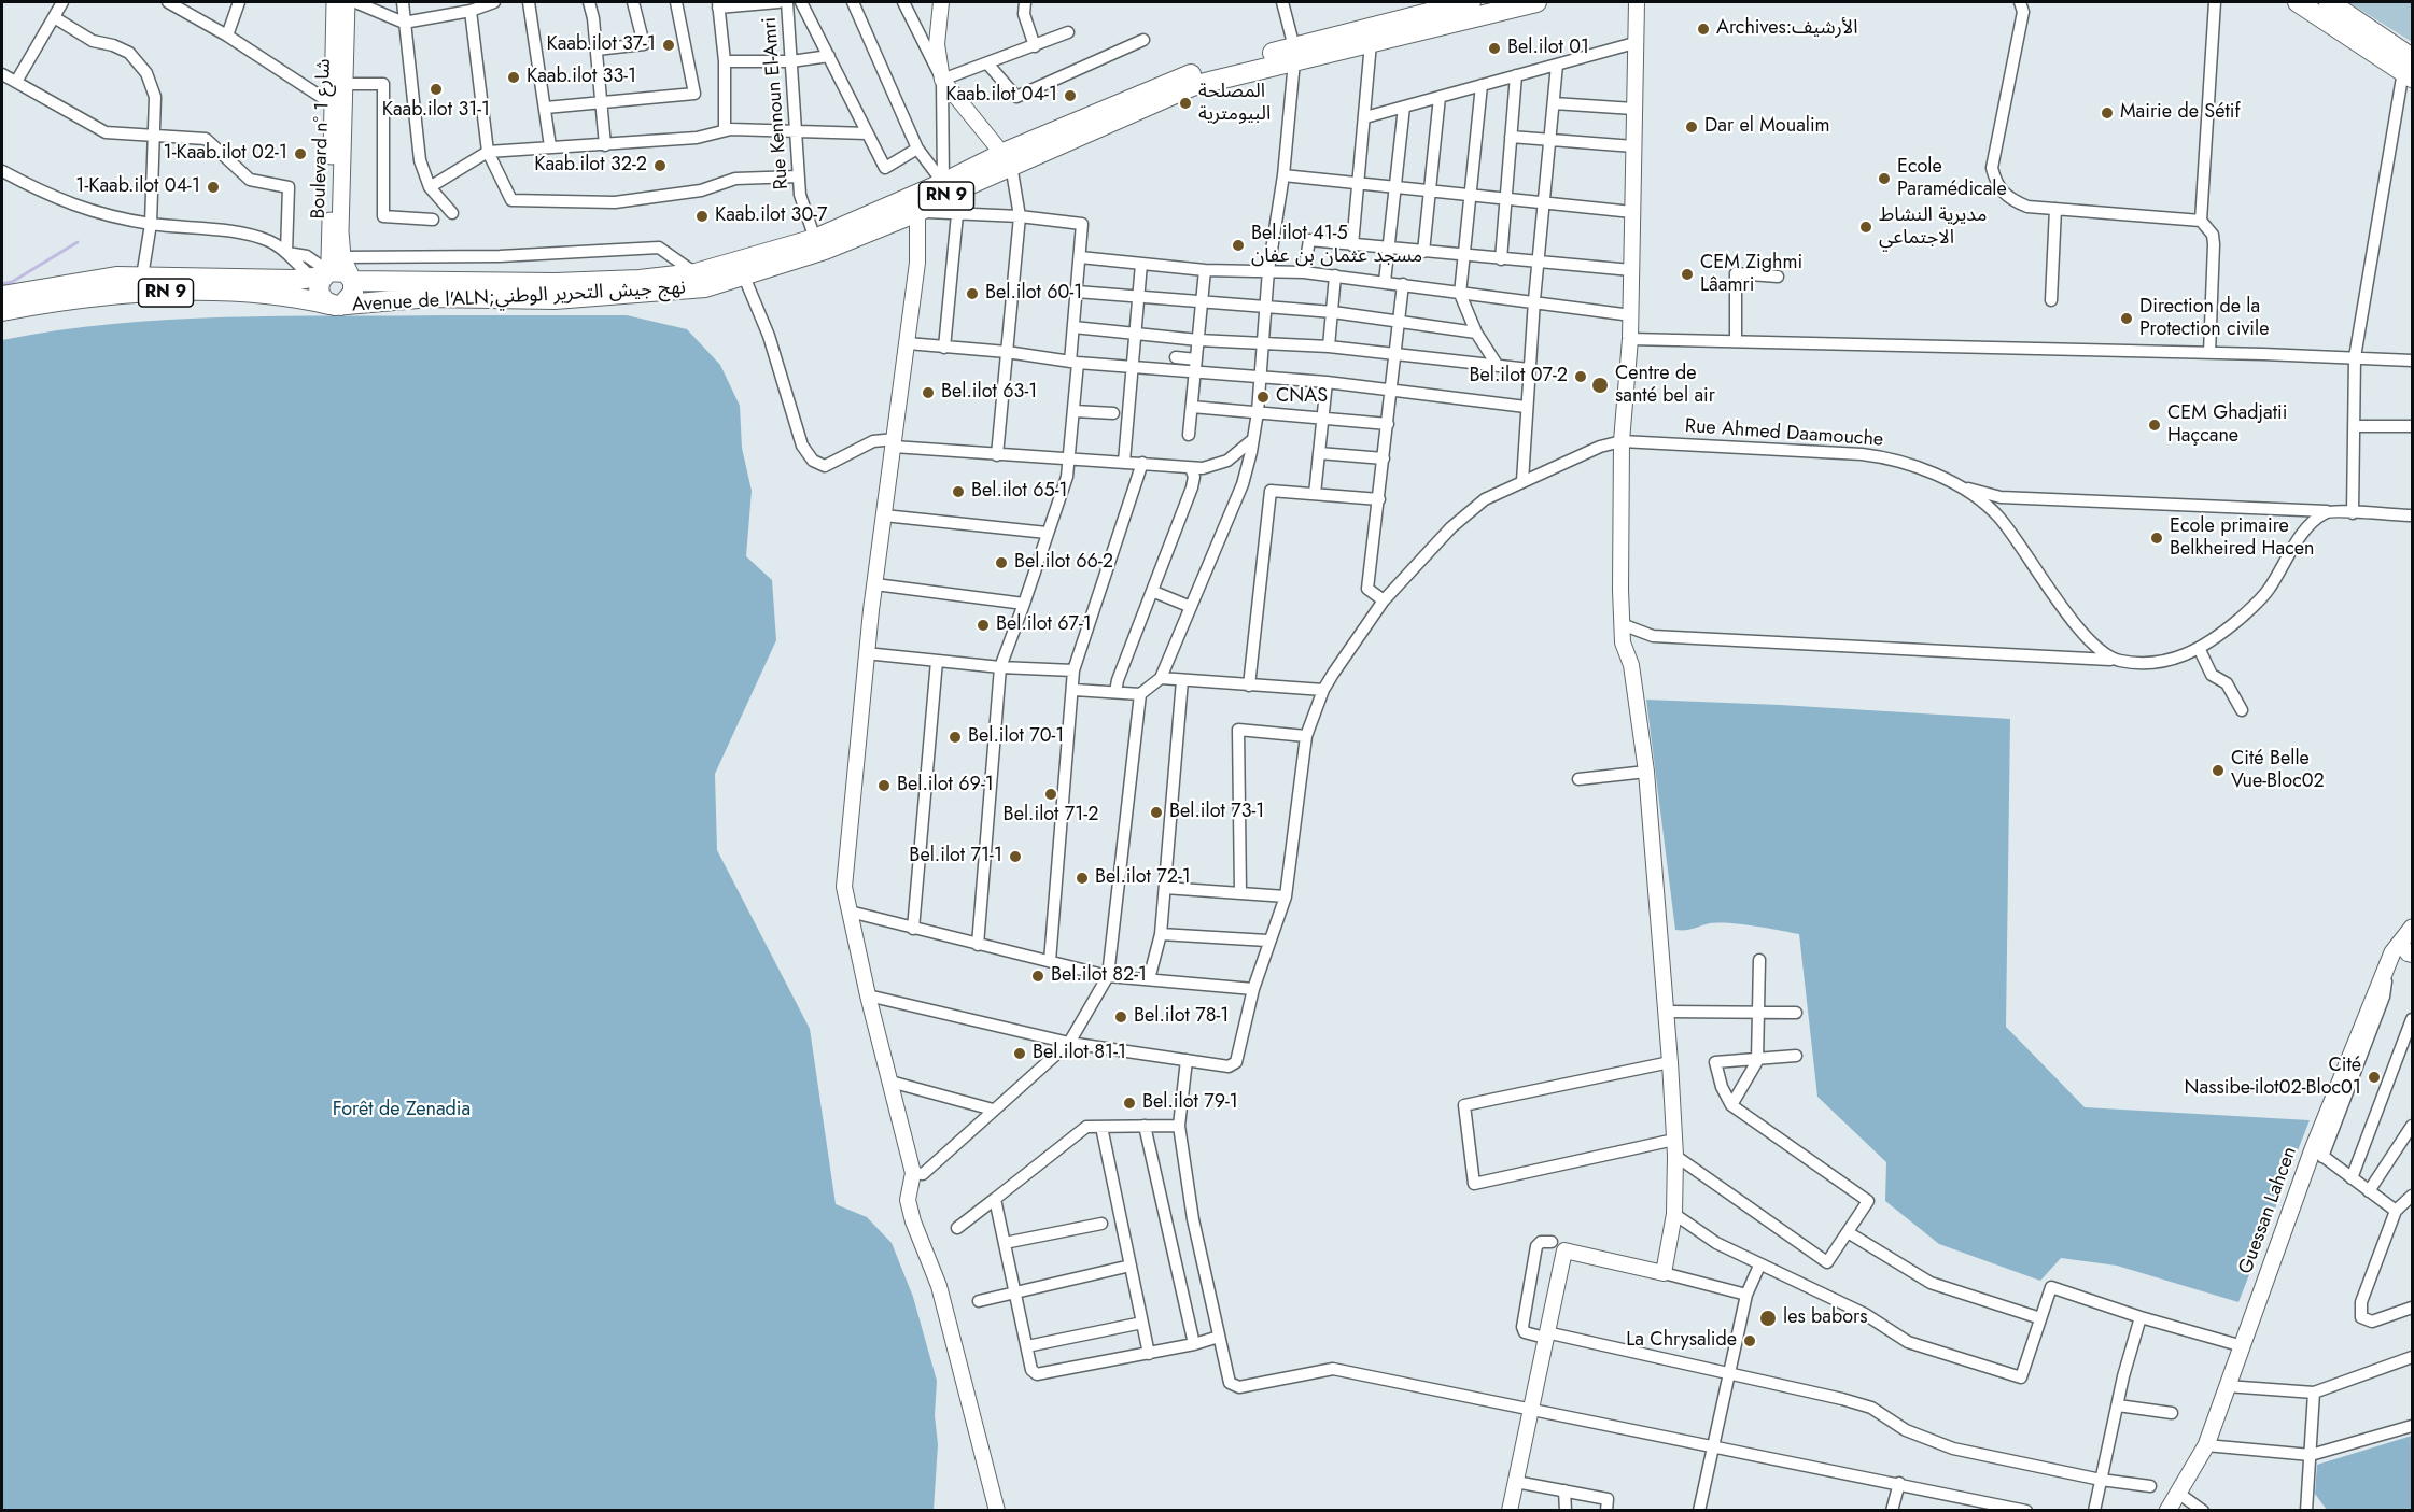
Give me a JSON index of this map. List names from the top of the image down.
{
  "streets": {
    "main road": [
      "Boulevard n° شارع 1",
      "RN 9",
      "Avenue de l'ALN;نهج جيش التحرير الوطني",
      "Guessan Lahcen"
    ],
    "street": ["Rue Kennoun El-Amri", "Rue Ahmed Daamouche"]
  },
  "crossings": [
    ["Boulevard n° شارع 1", "RN 9"],
    ["RN 9", "Avenue de l'ALN;نهج جيش التحرير الوطني"]
  ],
  "parks": ["Forêt de Zenadia"],
  "places": [
    "Archives:الأرشيف",
    "Kaab.ilot 37-1",
    "Bel.ilot 01",
    "Kaab.ilot 33-1",
    "Kaab.ilot 31-1",
    "Kaab.ilot 04-1",
    "المصلحة البيومترية",
    "Mairie de Sétif",
    "Dar el Moualim",
    "1-Kaab.ilot 02-1",
    "Kaab.ilot 32-2",
    "Ecole Paramédicale",
    "1-Kaab.ilot 04-1",
    "Kaab.ilot 30-7",
    "مديرية النشاط الاجتماعي",
    "Bel.ilot 41-5 مسجد عثمان بن عفان",
    "CEM Zighmi Lâamri",
    "Bel.ilot 60-1",
    "Direction de la Protection civile",
    "Bel.ilot 07-2",
    "Centre de santé bel air",
    "Bel.ilot 63-1",
    "CNAS",
    "CEM Ghadjatii Haçcane",
    "Bel.ilot 65-1",
    "Ecole primaire Belkheired Hacen",
    "Bel.ilot 66-2",
    "Bel.ilot 67-1",
    "Bel.ilot 70-1",
    "Cité Belle Vue-Bloc02",
    "Bel.ilot 69-1",
    "Bel.ilot 71-2",
    "Bel.ilot 73-1",
    "Bel.ilot 71-1",
    "Bel.ilot 72-1",
    "Bel.ilot 82-1",
    "Bel.ilot 78-1",
    "Bel.ilot 81-1",
    "Cité Nassibe-ilot02-Bloc01",
    "Bel.ilot 79-1",
    "les babors",
    "La Chrysalide"
  ]
}
